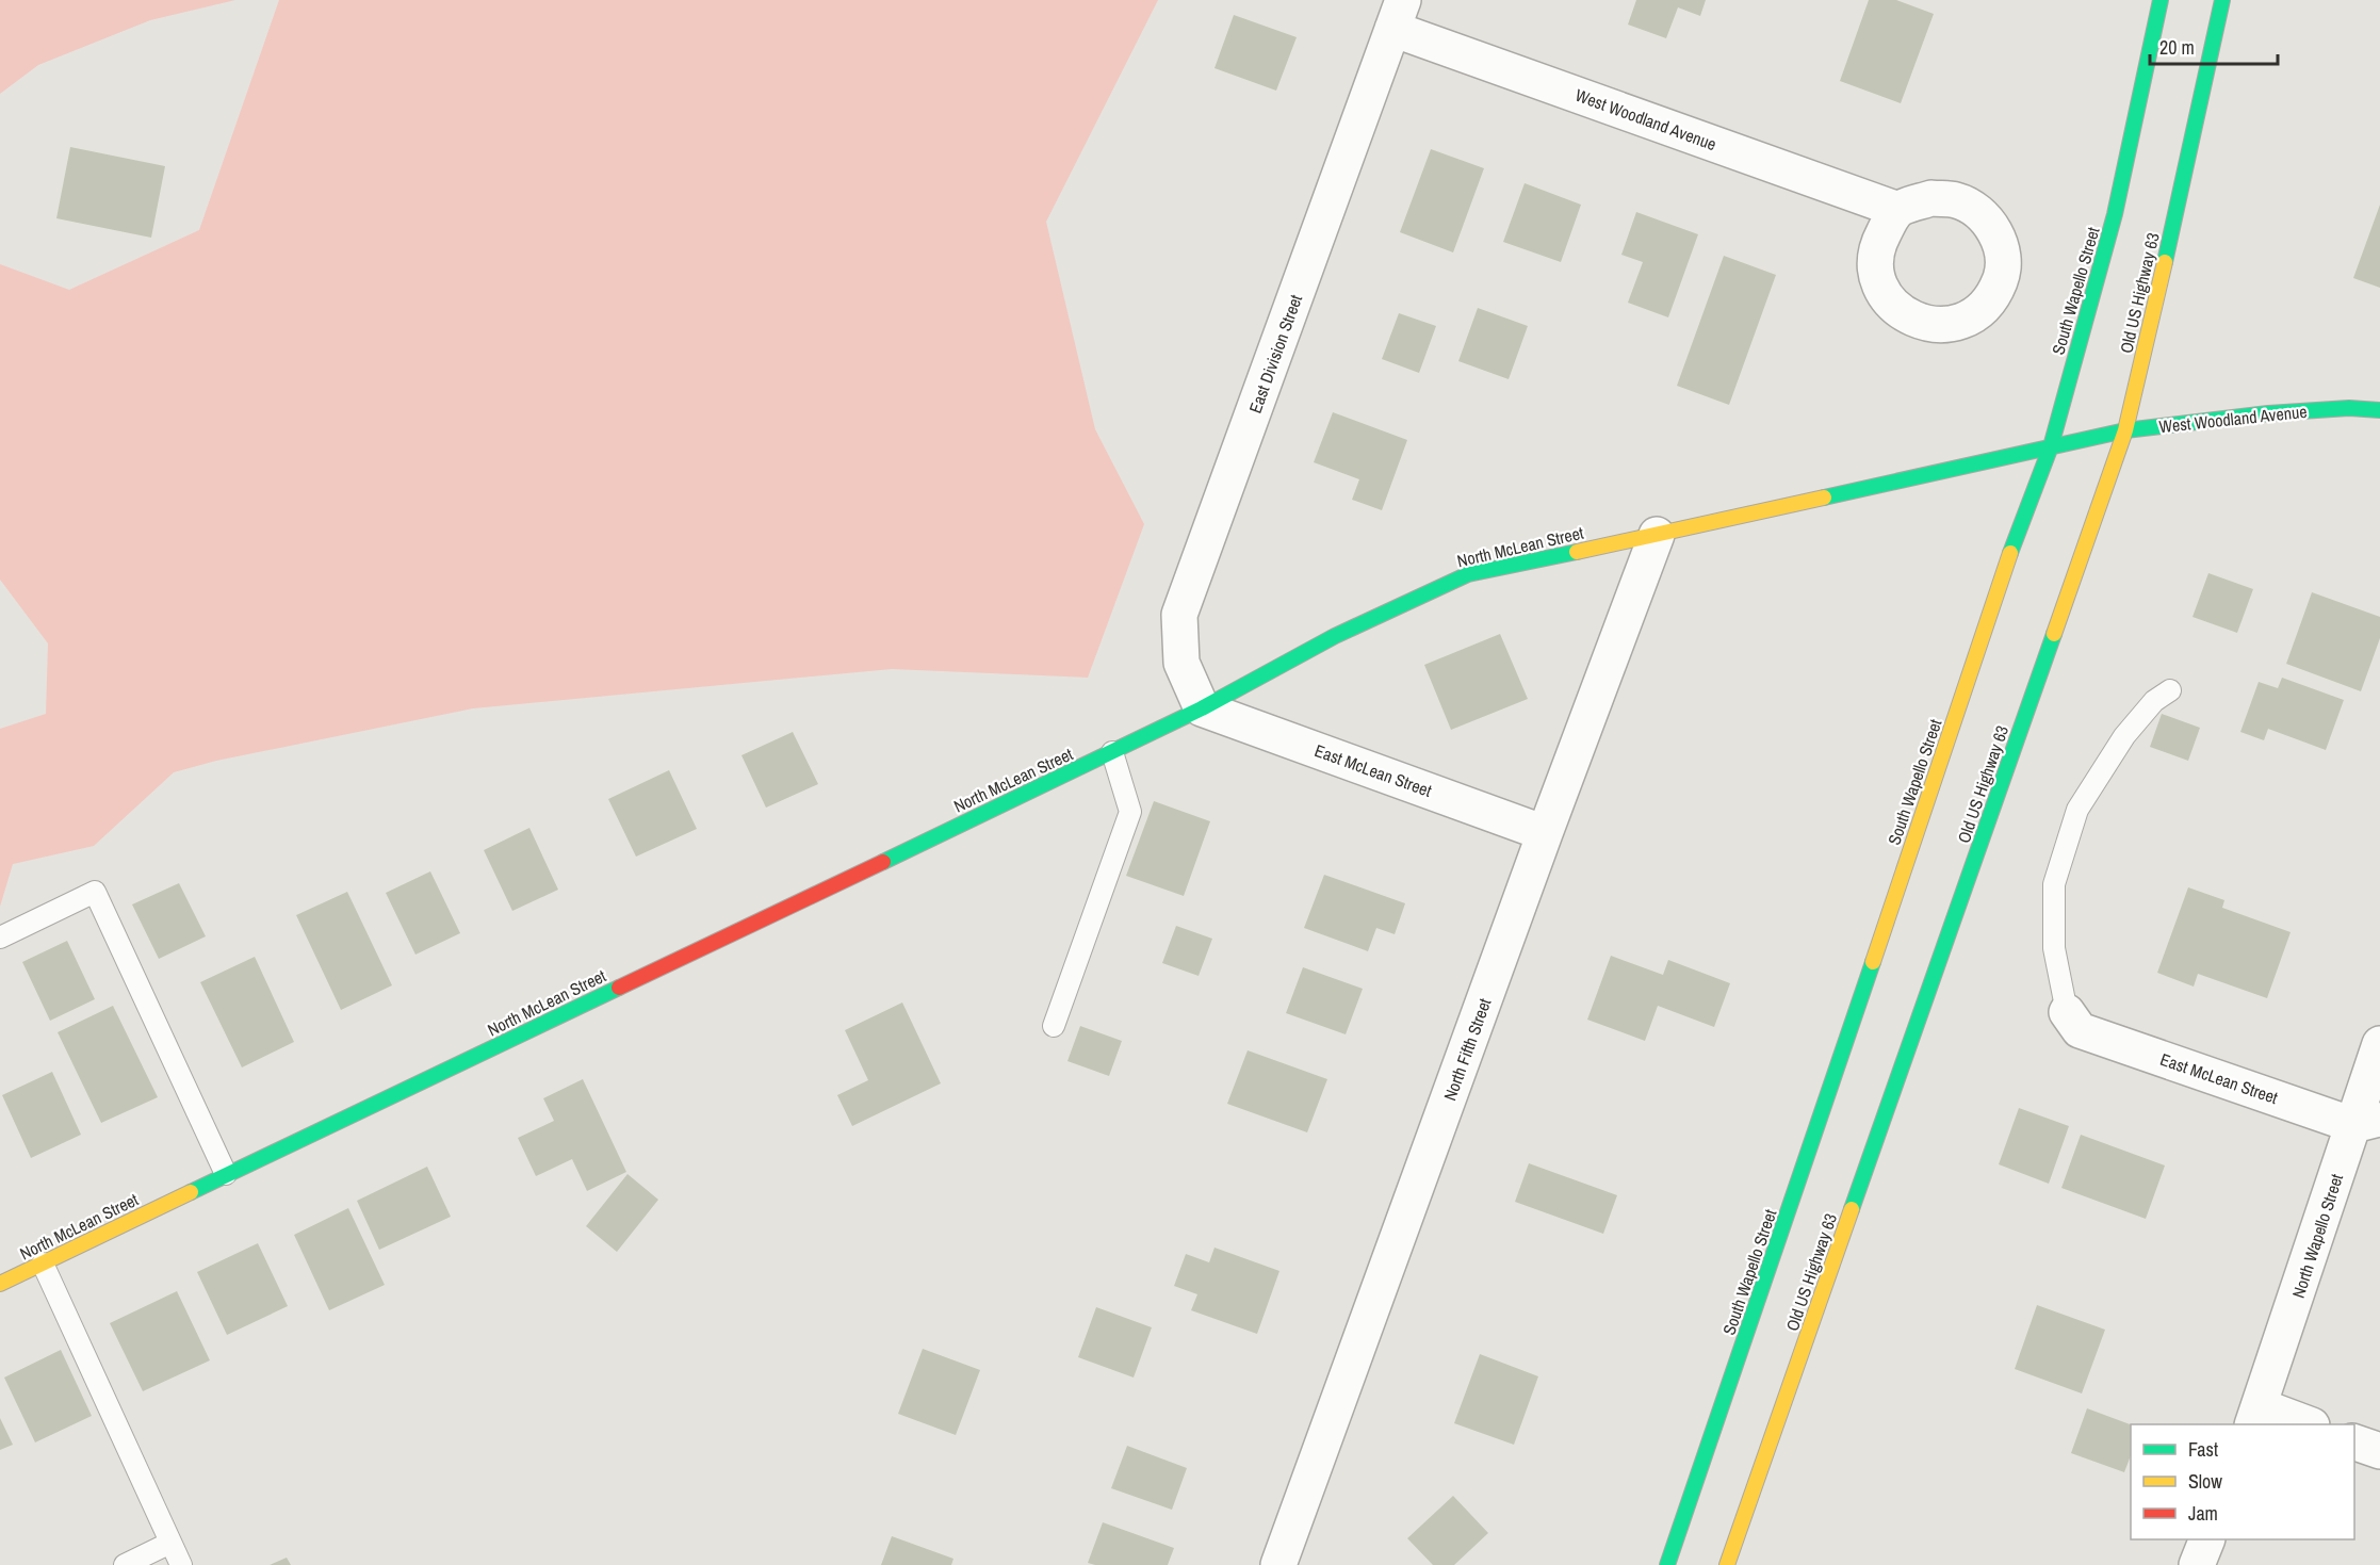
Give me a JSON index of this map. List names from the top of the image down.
{
  "streets": {
    "main road": [
      "West Woodland Avenue",
      "South Wapello Street",
      "Old US Highway 63",
      "North McLean Street"
    ],
    "street": [
      "East Division Street",
      "East McLean Street",
      "North Fifth Street",
      "North Wapello Street"
    ]
  },
  "crossings": [
    ["West Woodland Avenue", "Old US Highway 63"],
    ["West Woodland Avenue", "East Division Street"],
    ["West Woodland Avenue", "North McLean Street"],
    ["South Wapello Street", "North McLean Street"],
    ["East Division Street", "North McLean Street"],
    ["East Division Street", "East McLean Street"],
    ["North McLean Street", "East McLean Street"],
    ["North McLean Street", "North Fifth Street"],
    ["East McLean Street", "North Fifth Street"],
    ["East McLean Street", "North Wapello Street"]
  ],
  "legend": ["Fast", "Slow", "Jam"],
  "scale_bar": "20 m"
}
